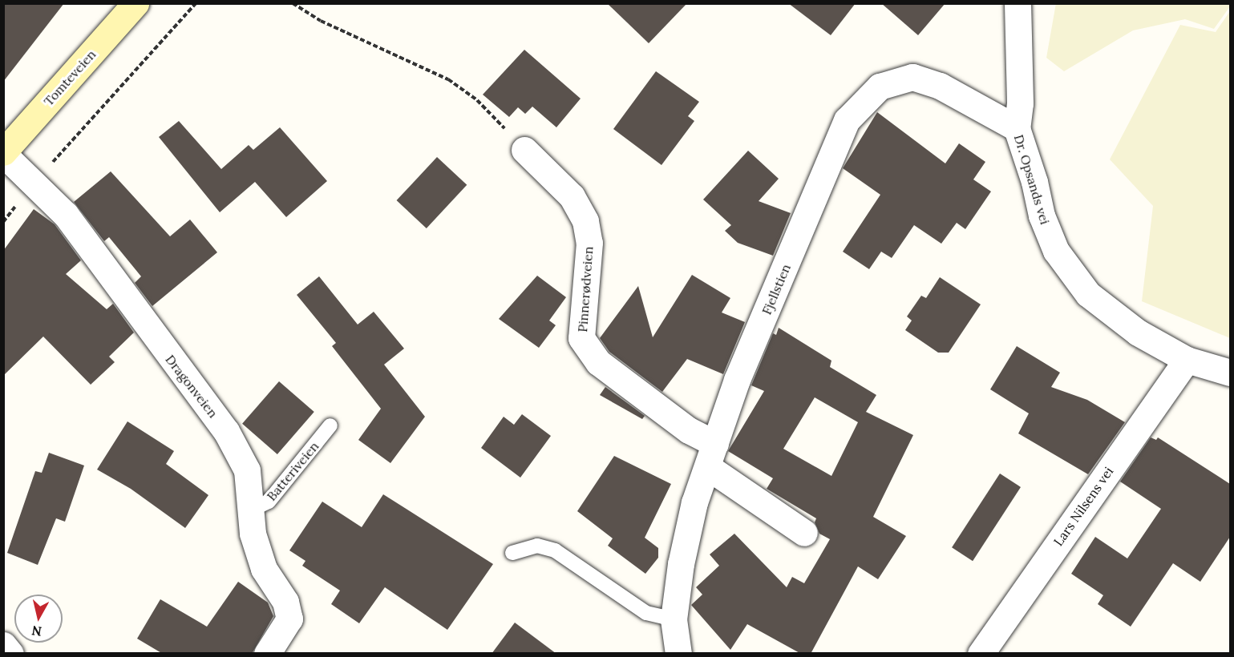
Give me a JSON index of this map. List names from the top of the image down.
{
  "streets": {
    "street": [
      "Tomteveien",
      "Dr. Opsands vei",
      "Pinnerødveien",
      "Fjellstien",
      "Dragonveien",
      "Lars Nilsens vei"
    ],
    "lane": ["Batteriveien"]
  },
  "crossings": [
    ["Tomteveien", "Dragonveien"],
    ["Dr. Opsands vei", "Fjellstien"],
    ["Dr. Opsands vei", "Lars Nilsens vei"],
    ["Pinnerødveien", "Fjellstien"],
    ["Dragonveien", "Batteriveien"]
  ],
  "north": "bottom"
}
